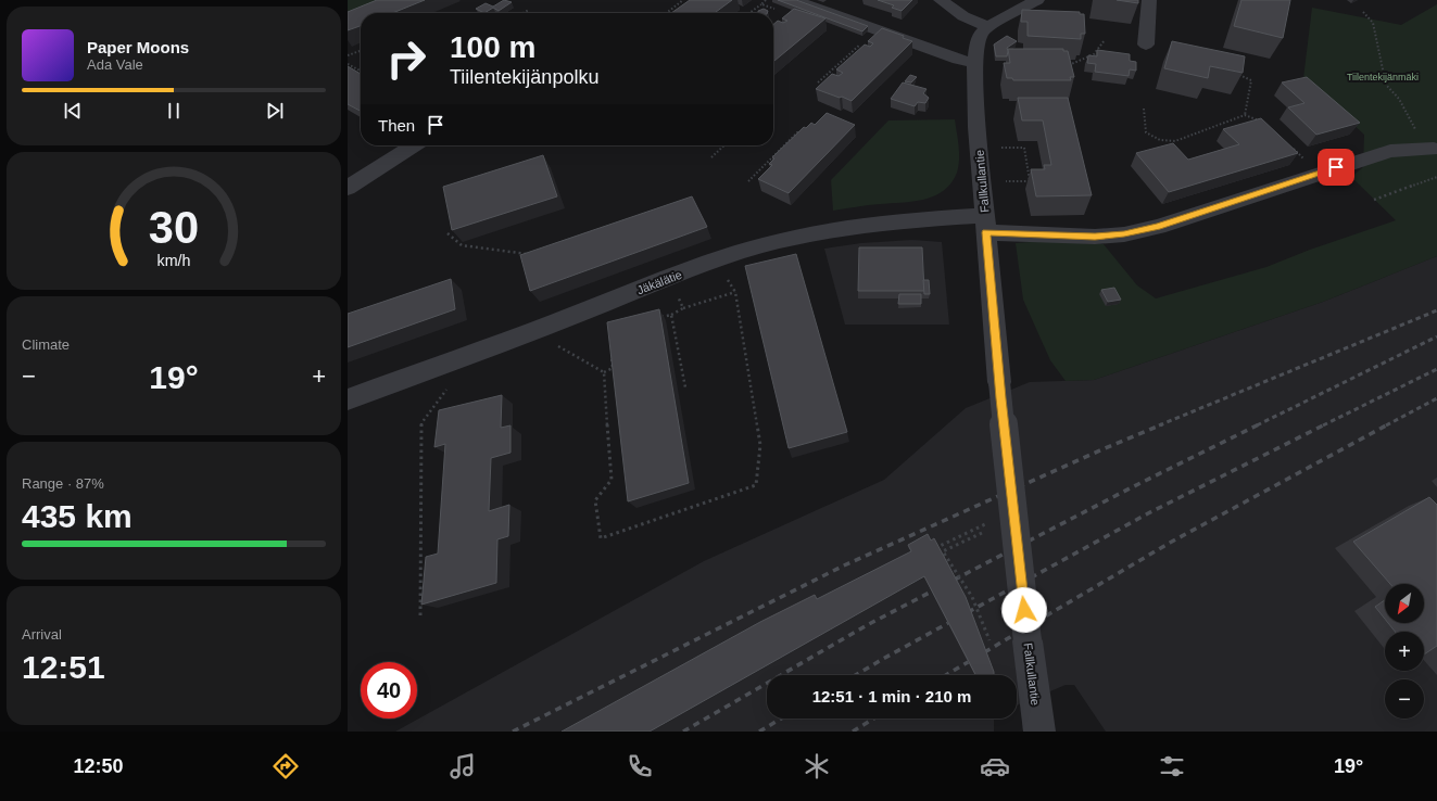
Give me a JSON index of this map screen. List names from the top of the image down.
{
  "streets": {
    "street": ["Fallkullantie", "Jäkälätie"]
  },
  "crossings": [
    ["Fallkullantie", "Jäkälätie"]
  ],
  "parks": ["Tiilentekijänmäki"],
  "north": "bottom left",
  "page": {
    "turn": ["100 m", "Tiilentekijänpolku"],
    "song": ["Paper Moons", "Ada Vale"],
    "then": "Then",
    "tile": [
      "Climate",
      ["Range · 87%", "435 km"],
      ["Arrival", "12:51"]
    ],
    "heat": ["−", "19°", "+"],
    "map_buttons": ["+", "−"],
    "limit": "40",
    "trip": "12:51 · 1 min · 210 m",
    "tabs": ["12:50", "19°"],
    "gauge": ["30", "km/h"]
  }
}
